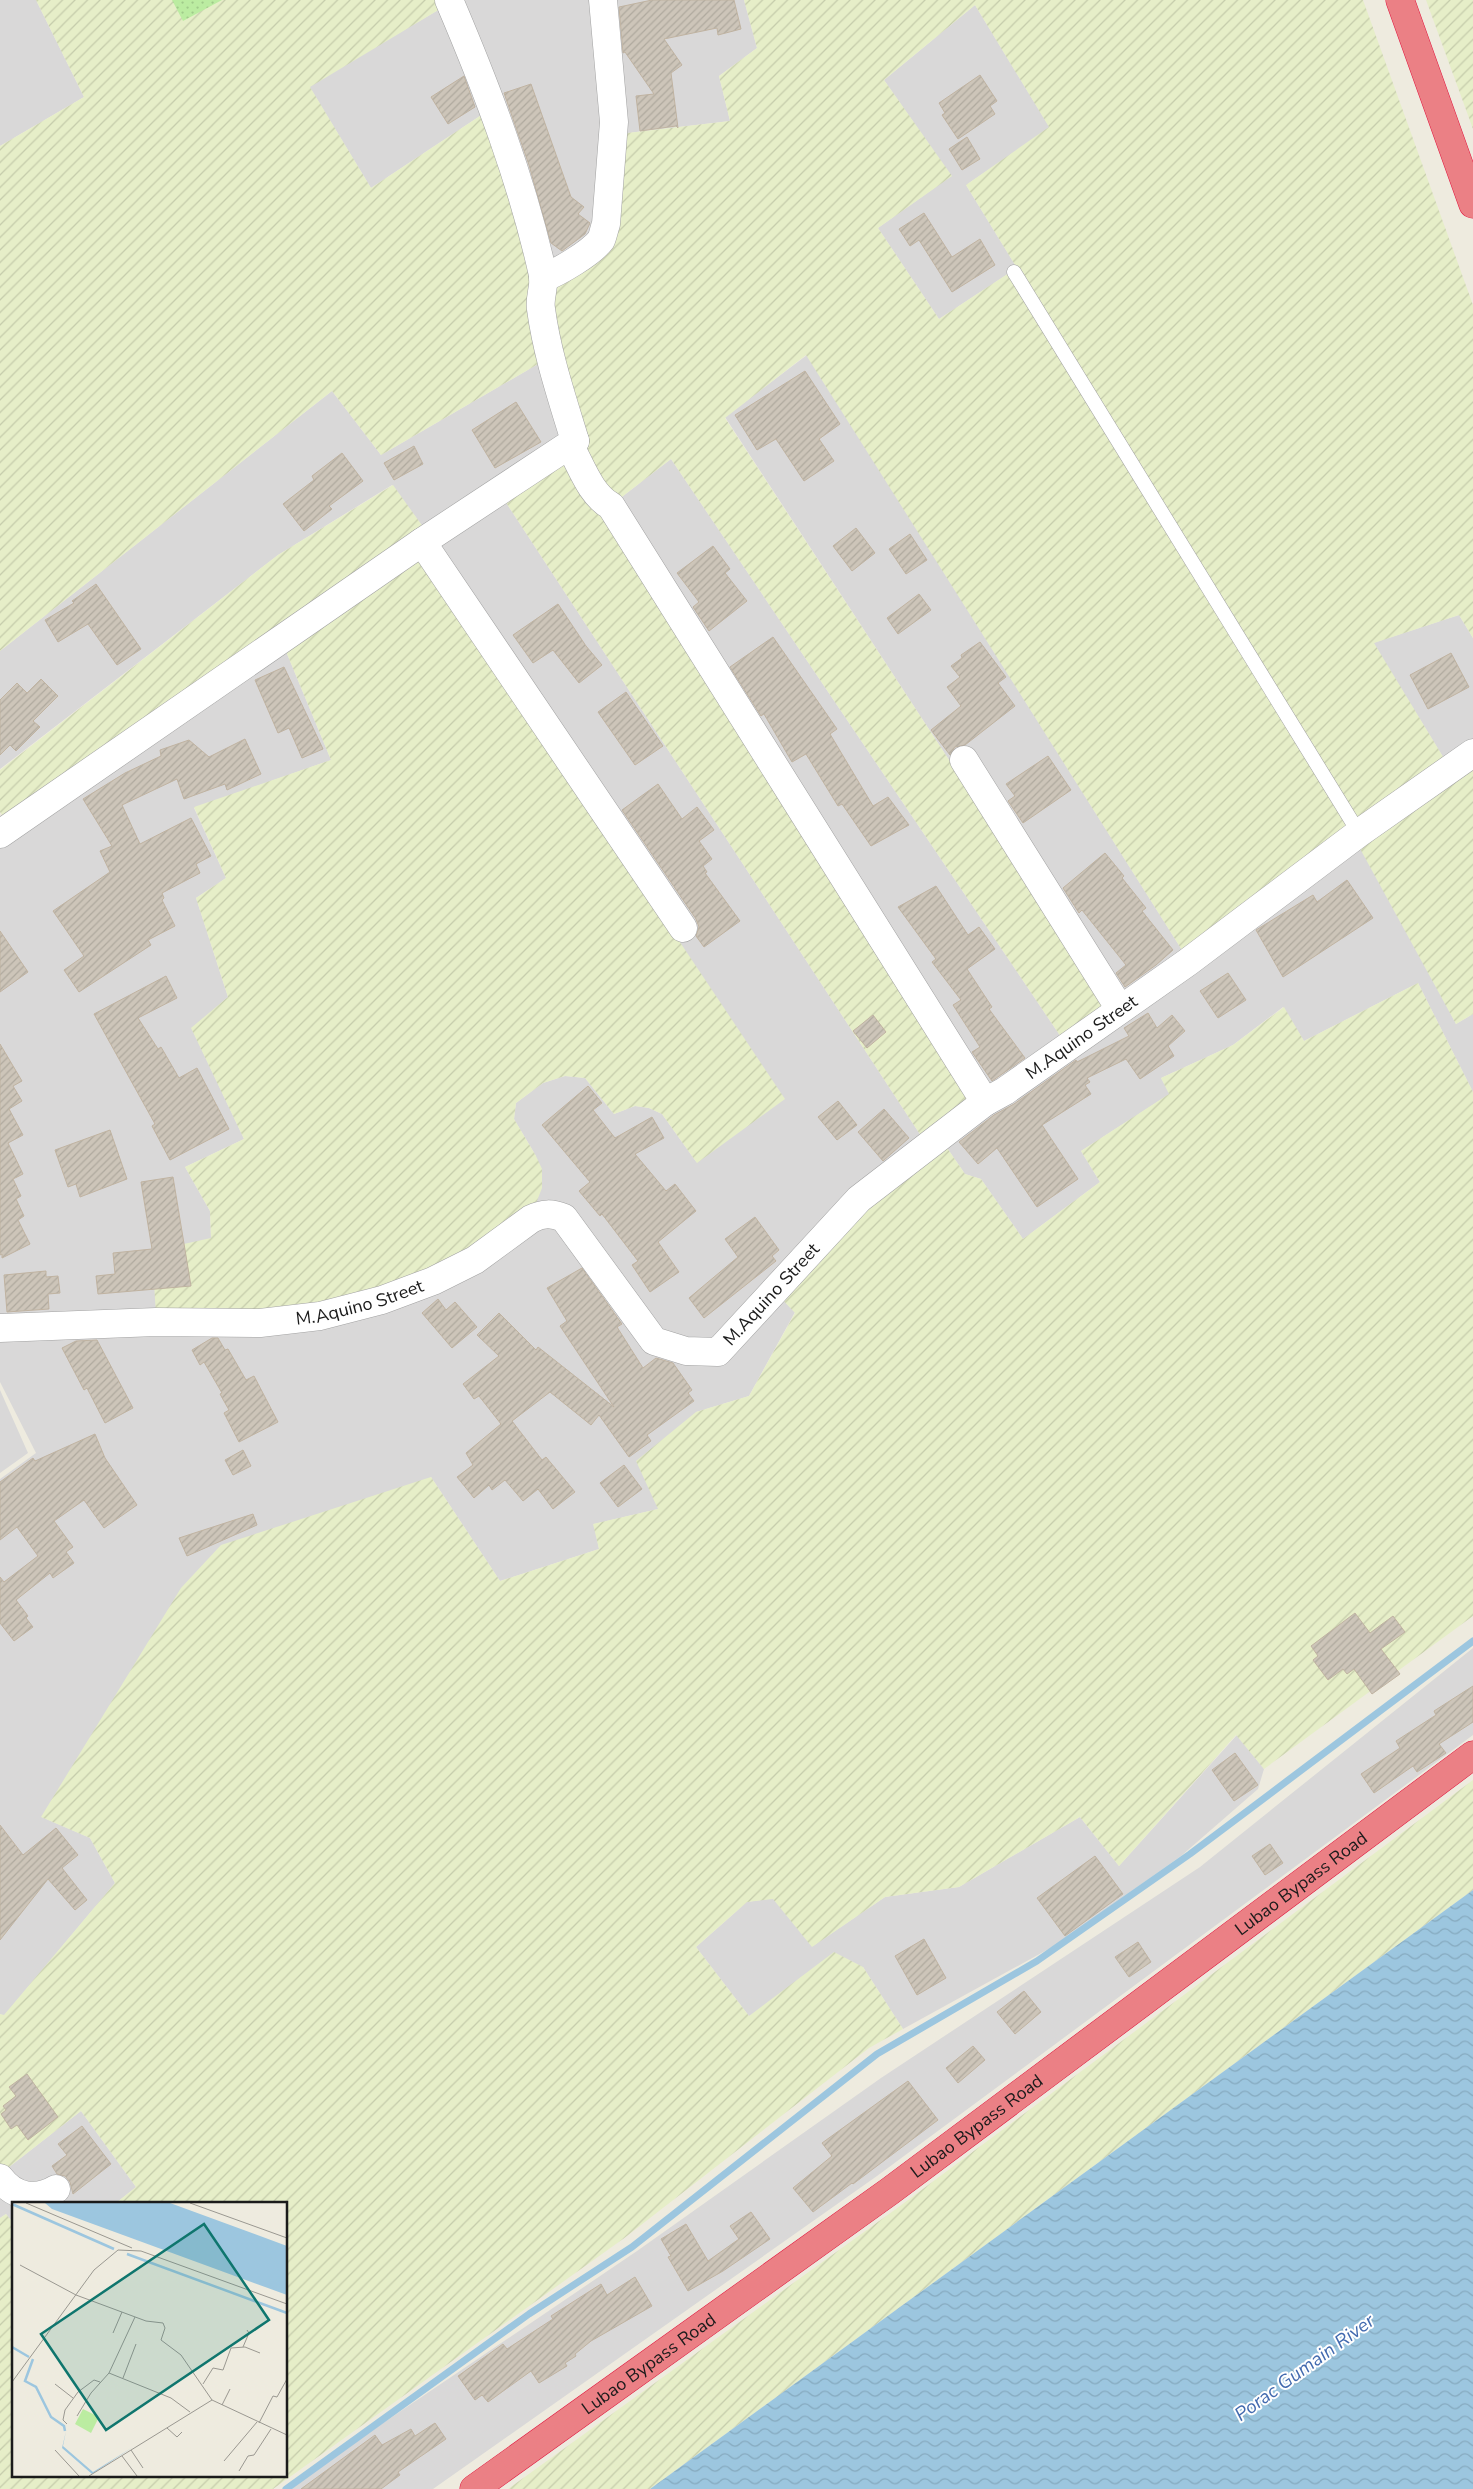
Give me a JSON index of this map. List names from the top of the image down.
{
  "streets": {
    "highway": ["Lubao Bypass Road"],
    "street": ["M.Aquino Street"]
  },
  "water": ["Porac Gumain River"]
}
